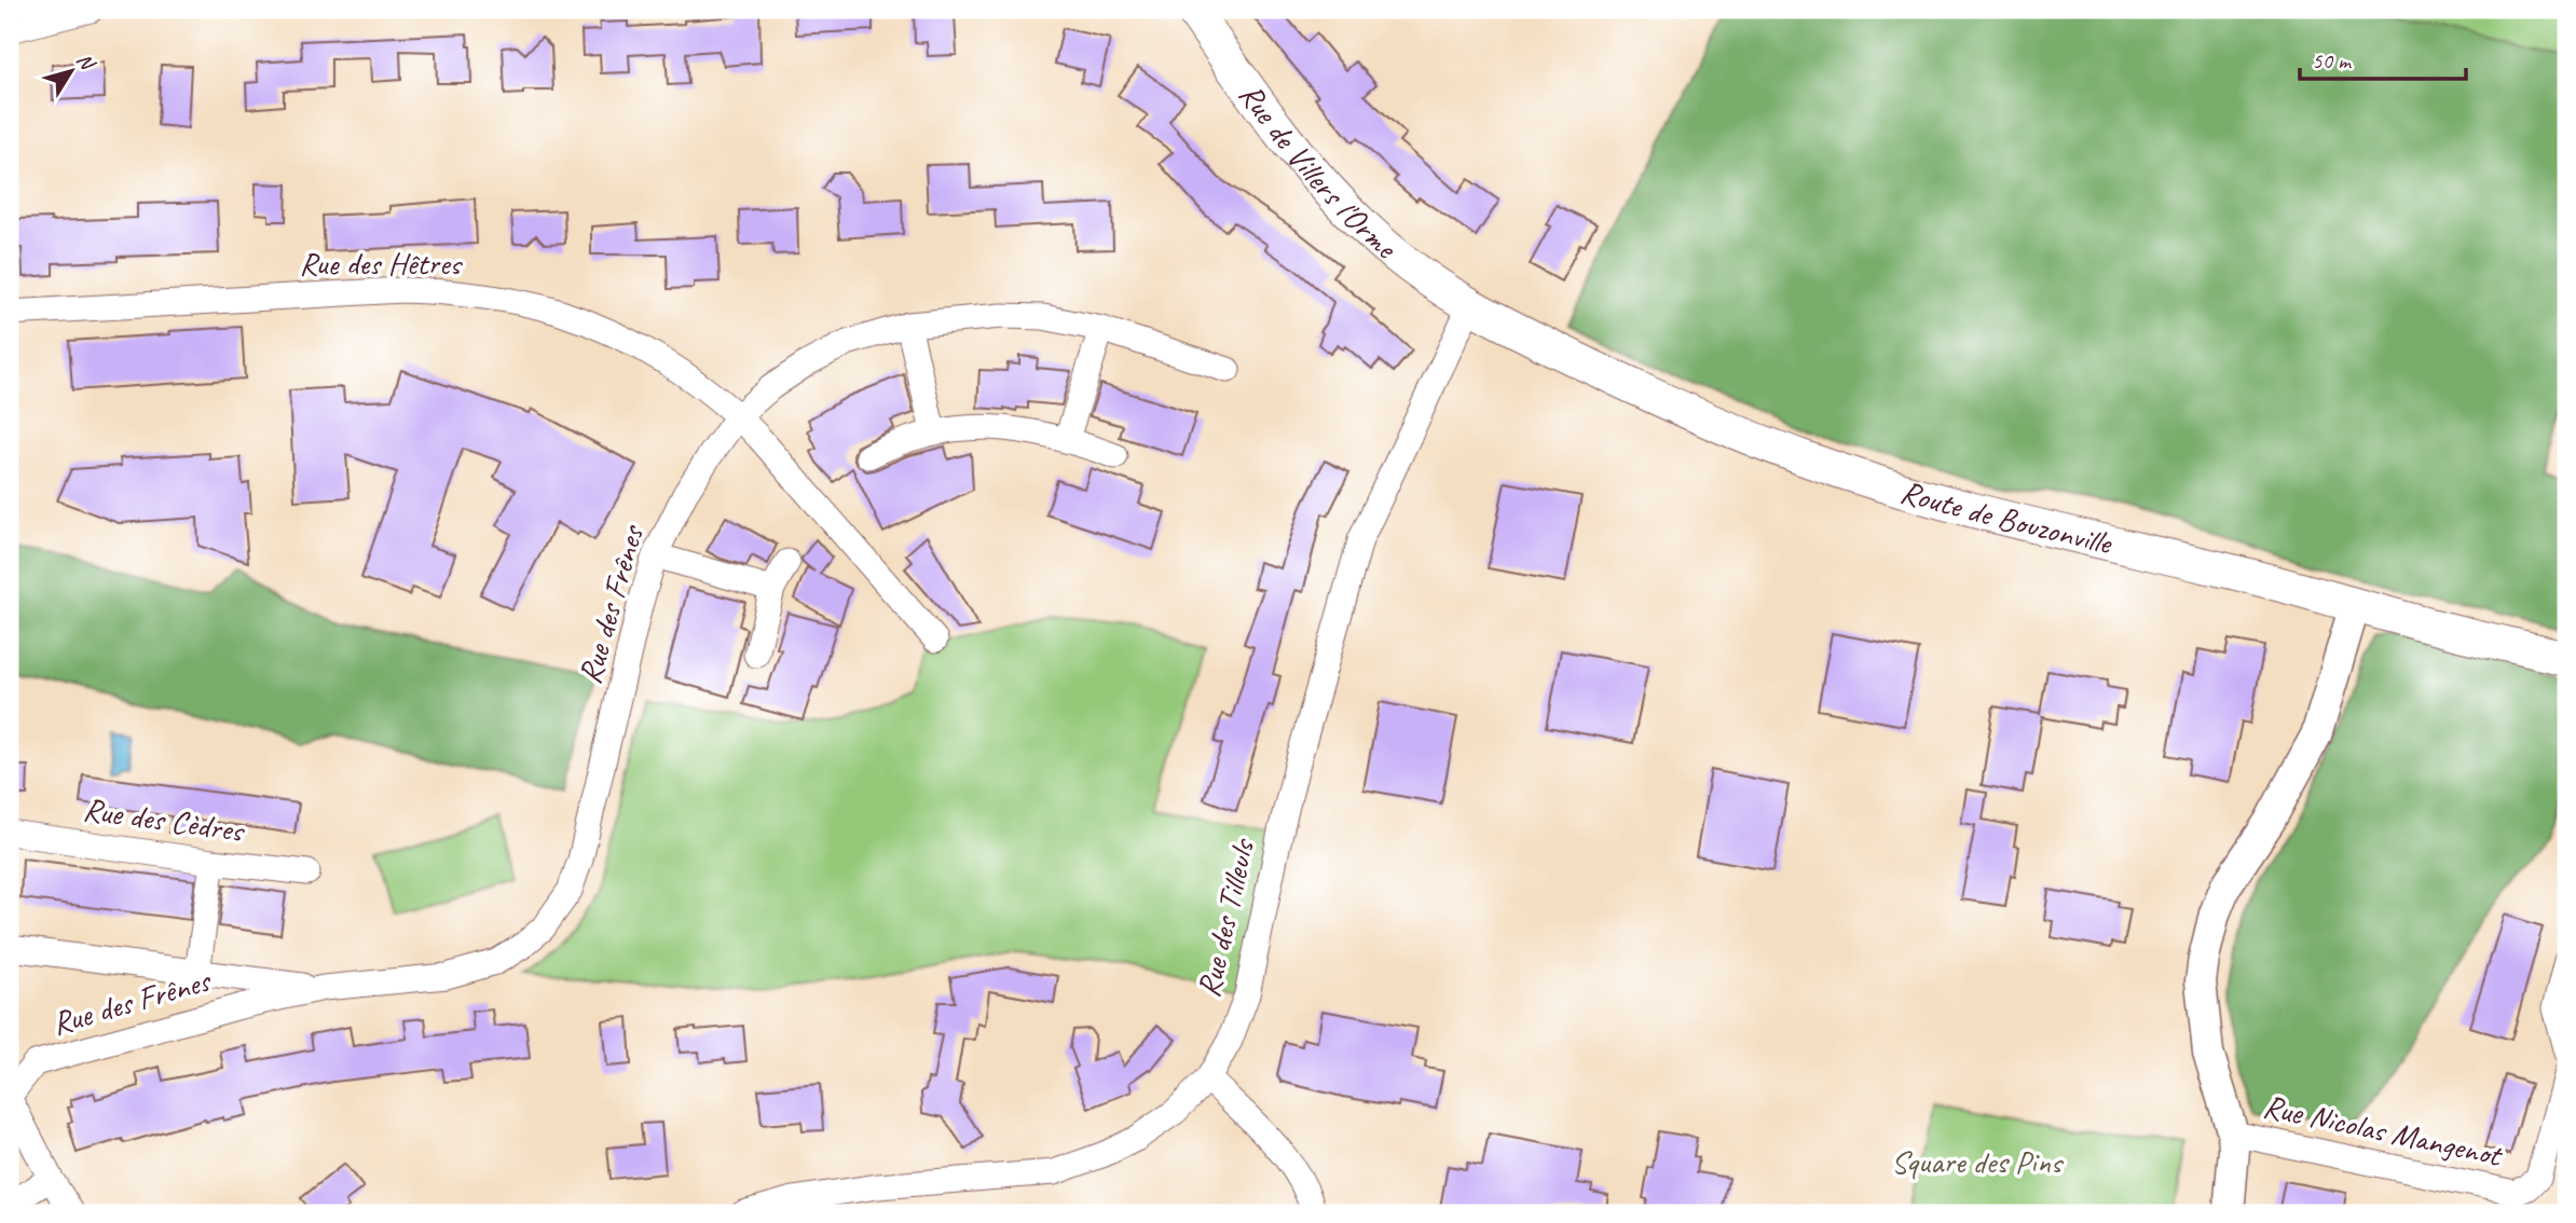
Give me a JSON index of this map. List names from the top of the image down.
{
  "streets": {
    "main road": ["Rue de Villers l'Orme", "Route de Bouzonville"],
    "street": [
      "Rue des Hêtres",
      "Rue des Frênes",
      "Rue des Cèdres",
      "Rue des Tilleuls",
      "Rue Nicolas Mangenot"
    ]
  },
  "crossings": [
    ["Rue de Villers l'Orme", "Route de Bouzonville"],
    ["Rue de Villers l'Orme", "Rue des Tilleuls"],
    ["Rue des Hêtres", "Rue des Frênes"],
    ["Route de Bouzonville", "Rue des Tilleuls"]
  ],
  "parks": ["Square des Pins"],
  "scale_bar": "50 m",
  "north": "top right"
}
